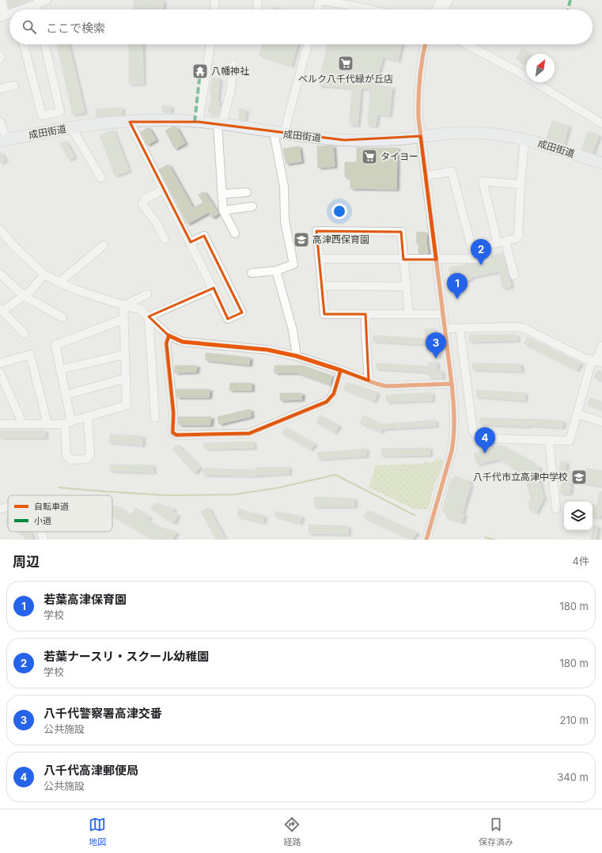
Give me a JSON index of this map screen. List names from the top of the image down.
{
  "streets": {
    "highway": ["成田街道"]
  },
  "places": {
    "supermarket": ["ベルク八千代緑が丘店", "タイヨー"],
    "temple": ["八幡神社"],
    "school or university": ["高津西保育園", "八千代市立高津中学校"]
  },
  "legend": ["自転車道", "小道"],
  "north": "top right",
  "page": {
    "search": "ここで検索",
    "pins": [
      "2",
      "1",
      "3",
      "4"
    ],
    "heading": ["周辺", "4件"],
    "list": [
      {
        "mark": "1",
        "name": "若葉高津保育園",
        "note": "学校",
        "value": "180 m"
      },
      {
        "mark": "2",
        "name": "若葉ナースリ・スクール幼稚園",
        "note": "学校",
        "value": "180 m"
      },
      {
        "mark": "3",
        "name": "八千代警察署高津交番",
        "note": "公共施設",
        "value": "210 m"
      },
      {
        "mark": "4",
        "name": "八千代高津郵便局",
        "note": "公共施設",
        "value": "340 m"
      }
    ],
    "nav": ["地図", "経路", "保存済み"]
  }
}
